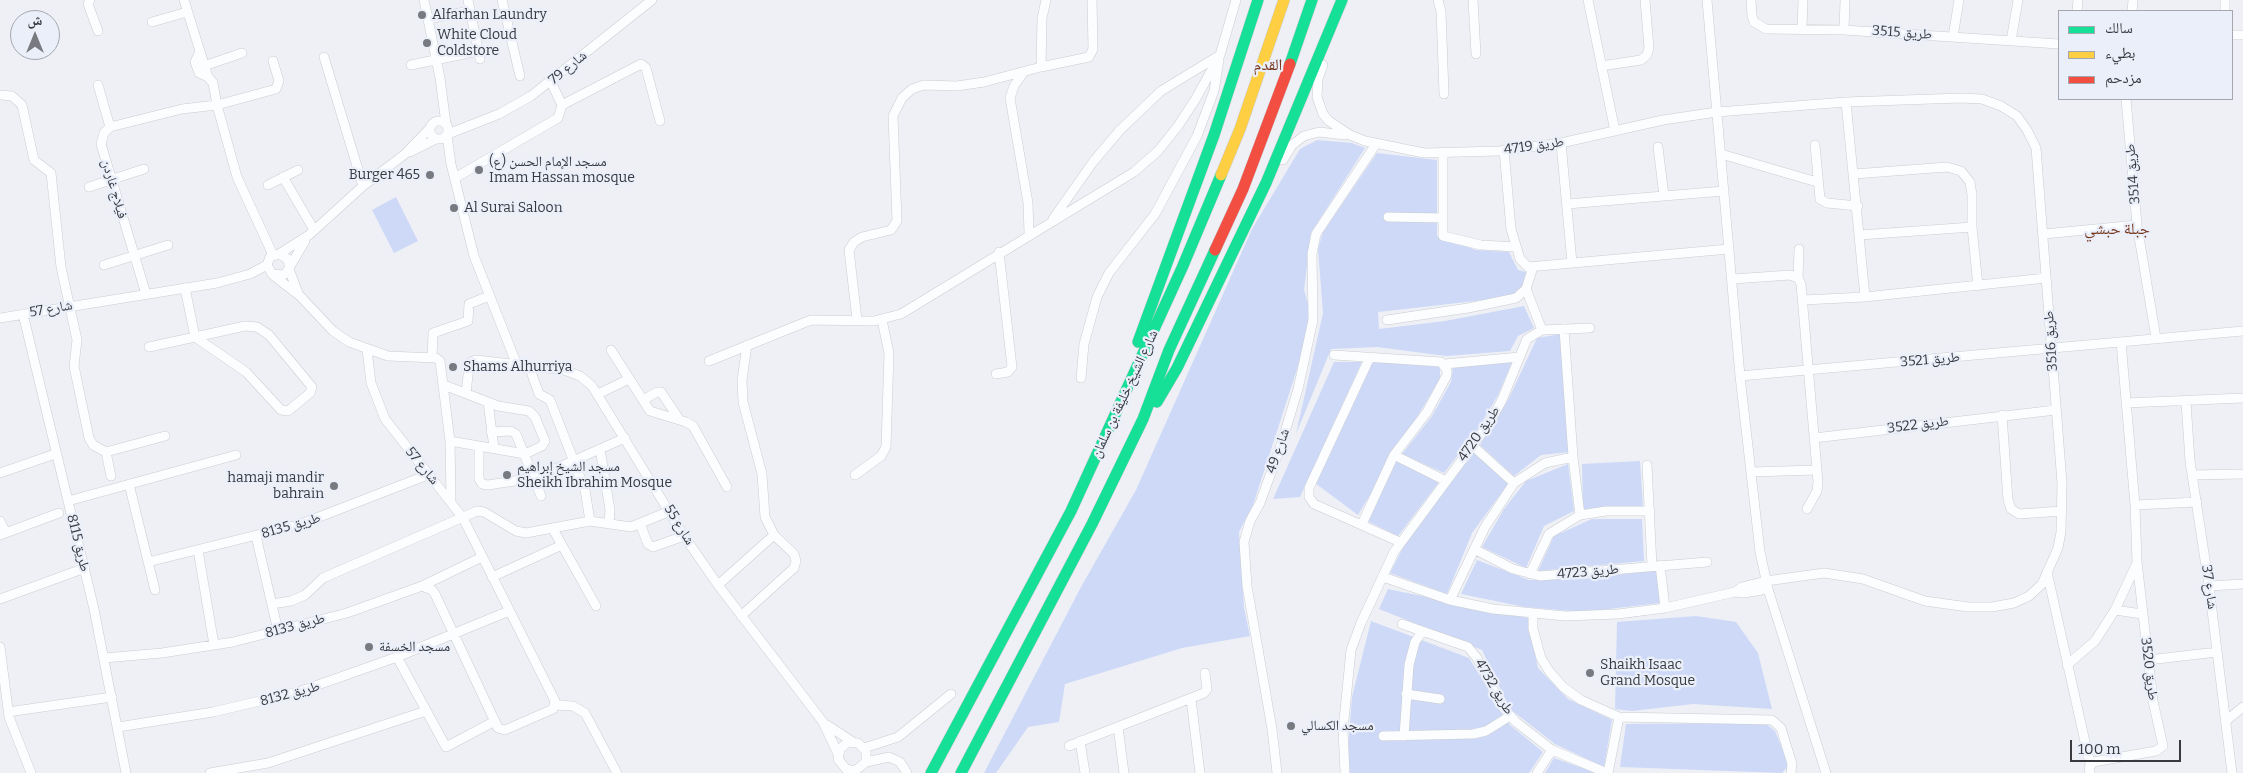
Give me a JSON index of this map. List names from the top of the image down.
{
  "streets": {
    "highway": ["شارع الشيخ خليفة بن سلمان"],
    "street": [
      "طريق 3515",
      "شارع 79",
      "طريق 4719",
      "طريق 3514",
      "فيلاج غاردن",
      "شارع 57",
      "طريق 3516",
      "طريق 3521",
      "طريق 3522",
      "طريق 4720",
      "شارع 49",
      "شارع 55",
      "طريق 8135",
      "طريق 8115",
      "طريق 4723",
      "شارع 37",
      "طريق 8133",
      "طريق 3520",
      "طريق 4732",
      "طريق 8132"
    ]
  },
  "crossings": [
    ["طريق 4719", "طريق 3516"],
    ["طريق 4719", "شارع 49"],
    ["طريق 3514", "طريق 3521"],
    ["فيلاج غاردن", "شارع 57"],
    ["شارع 57", "طريق 8135"],
    ["شارع 57", "طريق 8115"],
    ["شارع 57", "طريق 8133"],
    ["شارع 57", "طريق 8132"],
    ["طريق 3516", "طريق 3521"],
    ["طريق 3516", "طريق 3522"],
    ["طريق 3516", "طريق 4720"],
    ["طريق 3521", "طريق 3520"],
    ["طريق 8115", "طريق 8133"],
    ["طريق 8115", "طريق 8132"]
  ],
  "districts": ["القدم", "جبلة حبشي"],
  "places": [
    "Alfarhan Laundry",
    "White Cloud Coldstore",
    "مسجد الإمام الحسن (ع) Imam Hassan mosque",
    "Burger 465",
    "Al Surai Saloon",
    "Shams Alhurriya",
    "مسجد الشيخ إبراهيم Sheikh Ibrahim Mosque",
    "hamaji mandir bahrain",
    "مسجد الخسفة",
    "Shaikh Isaac Grand Mosque",
    "مسجد الكسالي"
  ],
  "legend": ["سالك", "بطيء", "مزدحم"],
  "scale_bar": "100 m",
  "north": "top"
}
